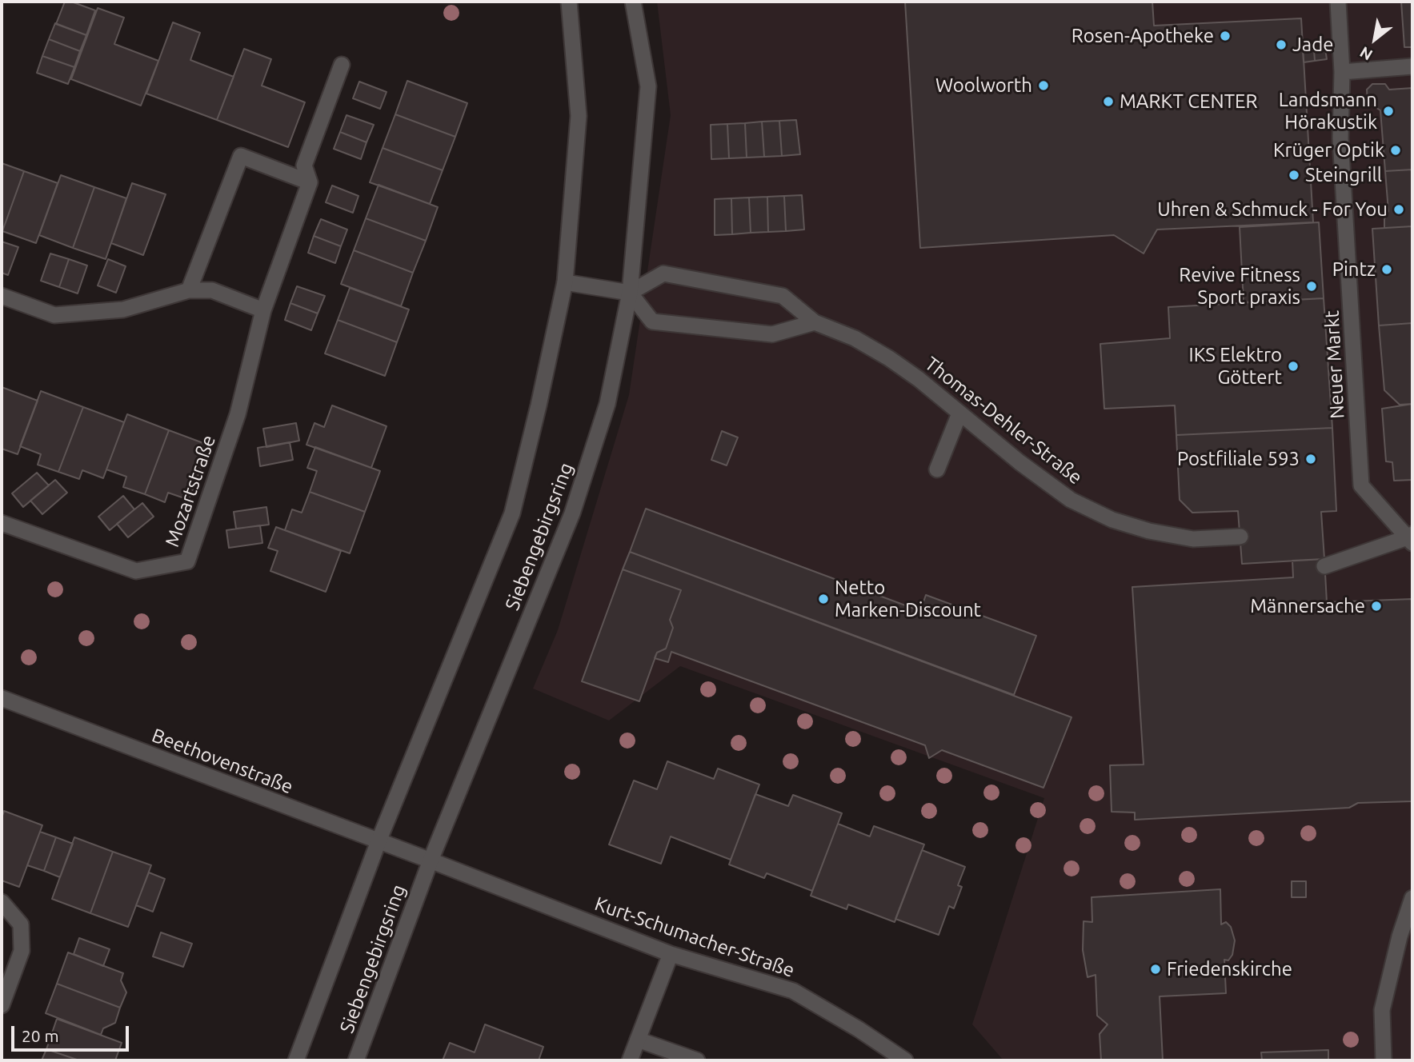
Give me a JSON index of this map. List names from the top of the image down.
{
  "streets": {
    "street": [
      "Neuer Markt",
      "Thomas-Dehler-Straße",
      "Mozartstraße",
      "Siebengebirgsring",
      "Beethovenstraße",
      "Kurt-Schumacher-Straße"
    ]
  },
  "crossings": [
    ["Thomas-Dehler-Straße", "Siebengebirgsring"],
    ["Siebengebirgsring", "Beethovenstraße"],
    ["Siebengebirgsring", "Kurt-Schumacher-Straße"],
    ["Beethovenstraße", "Kurt-Schumacher-Straße"]
  ],
  "places": [
    "Rosen-Apotheke",
    "Jade",
    "Woolworth",
    "MARKT CENTER",
    "Landsmann Hörakustik",
    "Krüger Optik",
    "Steingrill",
    "Uhren & Schmuck - For You",
    "Pintz",
    "Revive Fitness Sport praxis",
    "IKS Elektro Göttert",
    "Postfiliale 593",
    "Netto Marken-Discount",
    "Männersache",
    "Friedenskirche"
  ],
  "scale_bar": "20 m",
  "north": "bottom left"
}
